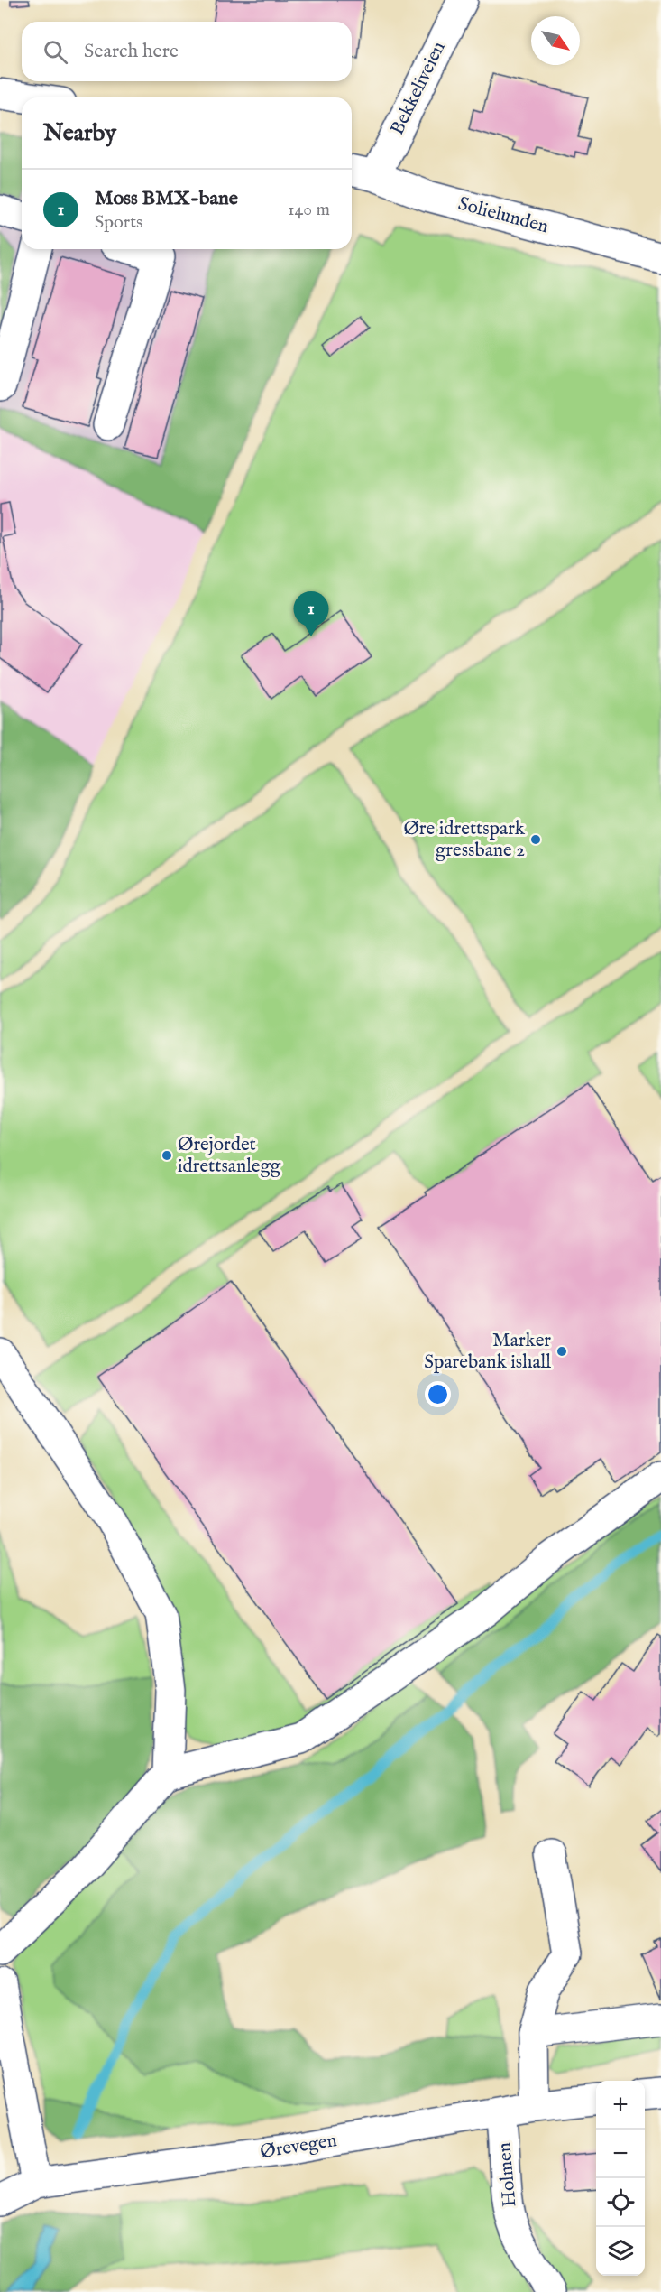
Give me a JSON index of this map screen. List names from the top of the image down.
{
  "streets": {
    "street": [
      "Bekkeliveien",
      "Solielunden",
      "Ørevegen",
      "Holmen"
    ]
  },
  "crossings": [
    ["Bekkeliveien", "Solielunden"],
    ["Ørevegen", "Holmen"]
  ],
  "places": ["Øre idrettspark gressbane 2", "Ørejordet idrettsanlegg", "Marker Sparebank ishall"],
  "north": "bottom right",
  "page": {
    "search": "Search here",
    "heading": "Nearby",
    "list": [
      {
        "mark": "1",
        "name": "Moss BMX-bane",
        "note": "Sports",
        "value": "140 m"
      }
    ],
    "pins": "1",
    "map_buttons": ["+", "−"]
  }
}
